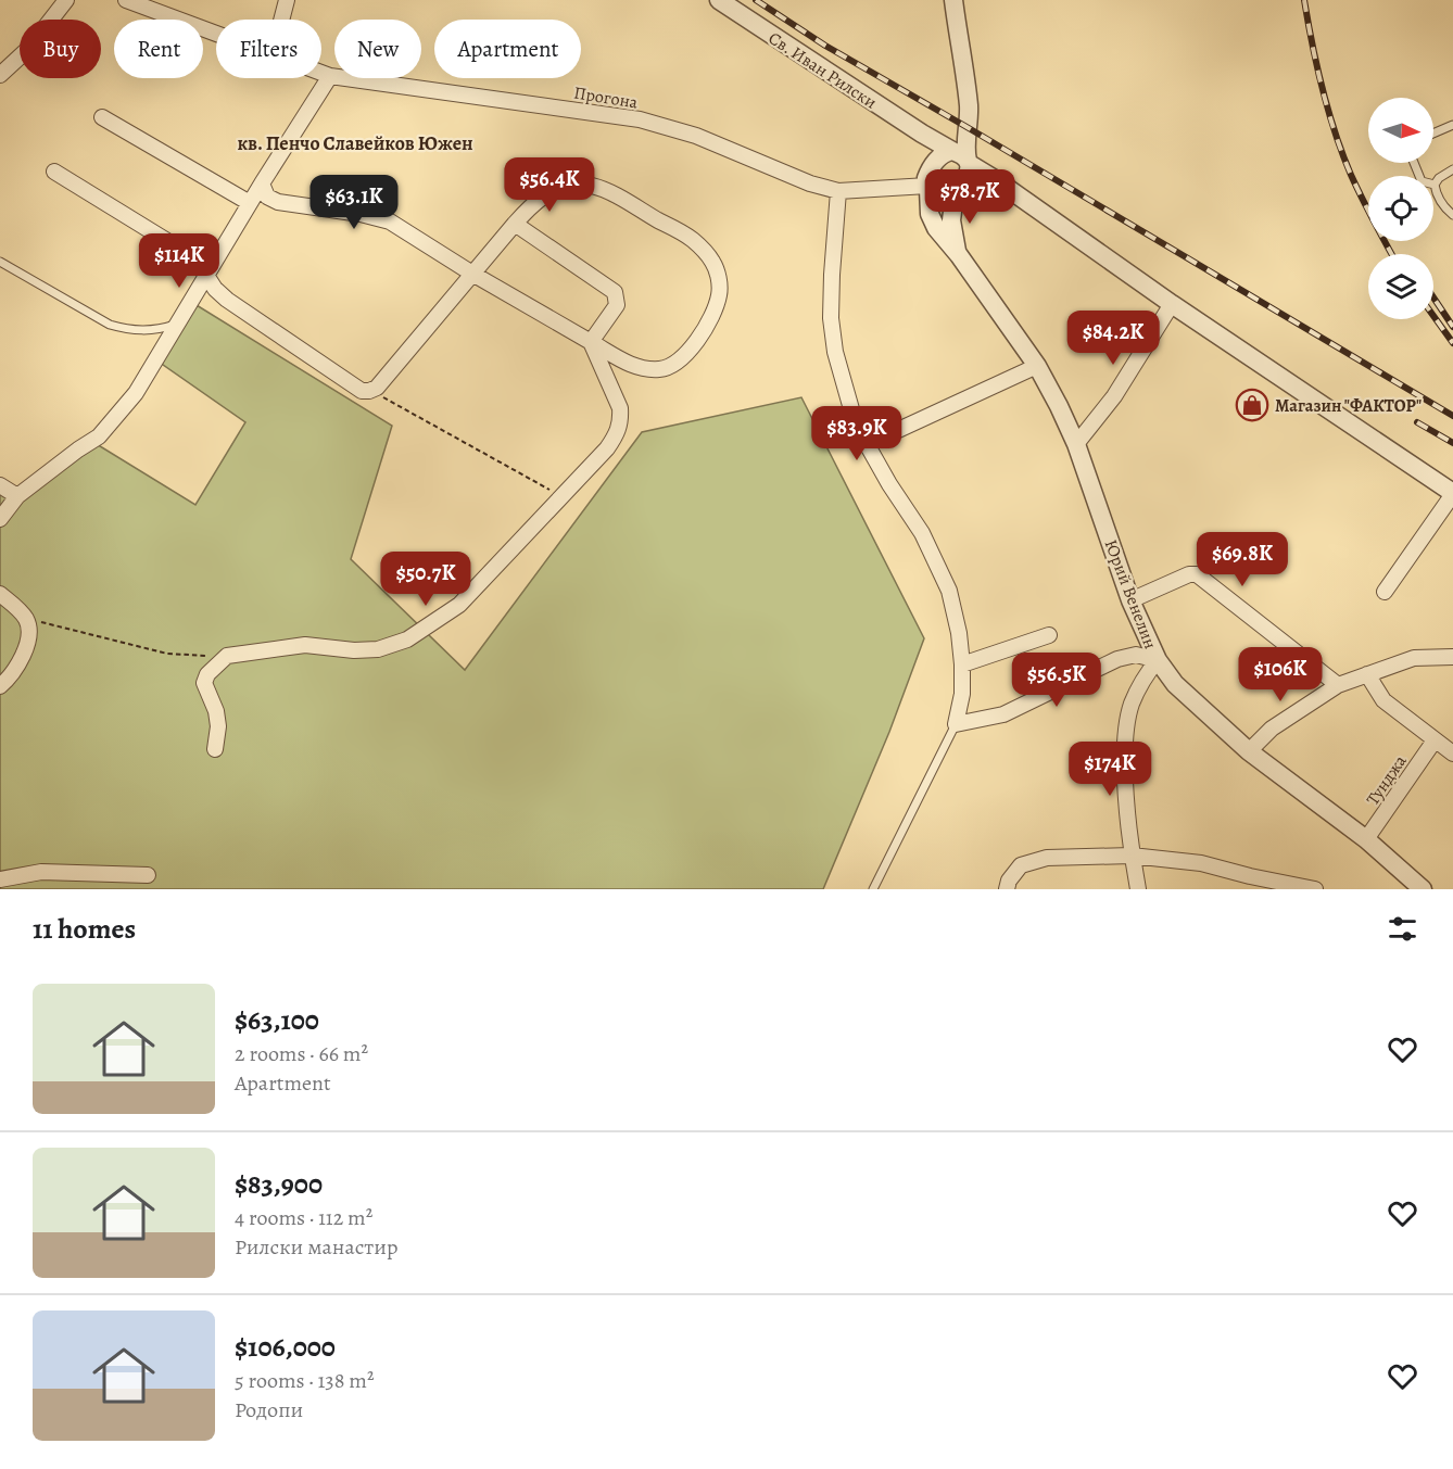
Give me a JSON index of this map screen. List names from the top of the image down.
{
  "streets": {
    "street": [
      "Св. Иван Рилски",
      "Прогона",
      "Юрий Венелин",
      "Тунджа"
    ]
  },
  "crossings": [
    ["Прогона", "Юрий Венелин"],
    ["Юрий Венелин", "Тунджа"]
  ],
  "districts": ["кв. Пенчо Славейков Южен"],
  "places": {
    "shop": ["Магазин \"ФАКТОР\""]
  },
  "north": "right",
  "page": {
    "chip": [
      "Buy",
      "Rent",
      "Filters",
      "New",
      "Apartment"
    ],
    "price": [
      "$56.4K",
      "$78.7K",
      "$63.1K",
      "$114K",
      "$84.2K",
      "$83.9K",
      "$69.8K",
      "$50.7K",
      "$106K",
      "$56.5K",
      "$174K"
    ],
    "heading": "11 homes",
    "list": [
      {
        "name": "$63,100",
        "note": "2 rooms · 66 m² · Apartment"
      },
      {
        "name": "$83,900",
        "note": "4 rooms · 112 m² · Рилски манастир"
      },
      {
        "name": "$106,000",
        "note": "5 rooms · 138 m² · Родопи"
      }
    ]
  }
}
